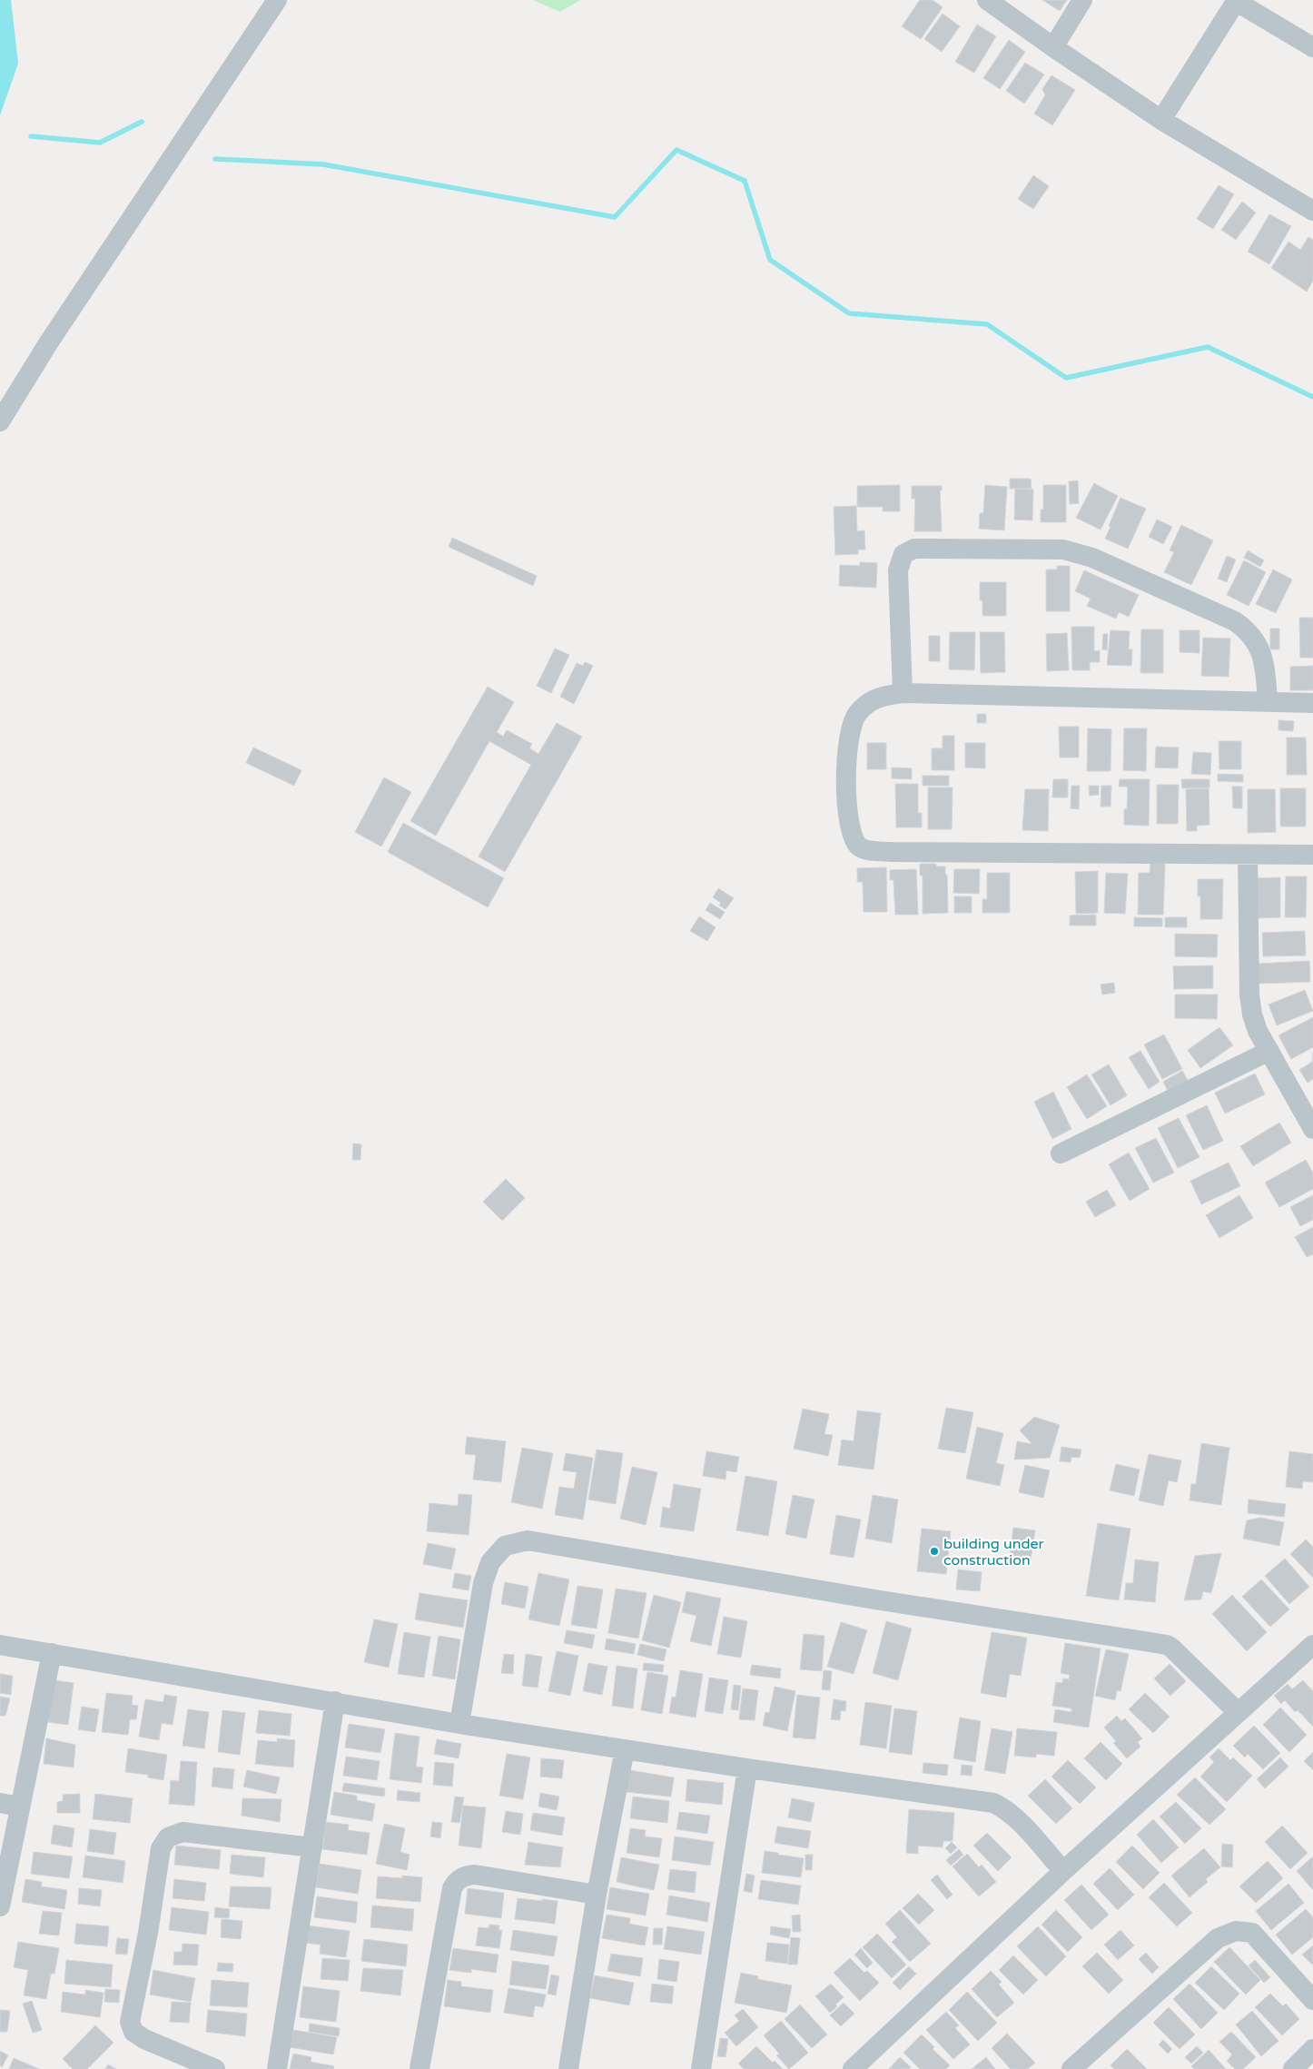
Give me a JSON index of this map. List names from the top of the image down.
{
  "places": ["building under construction"]
}
